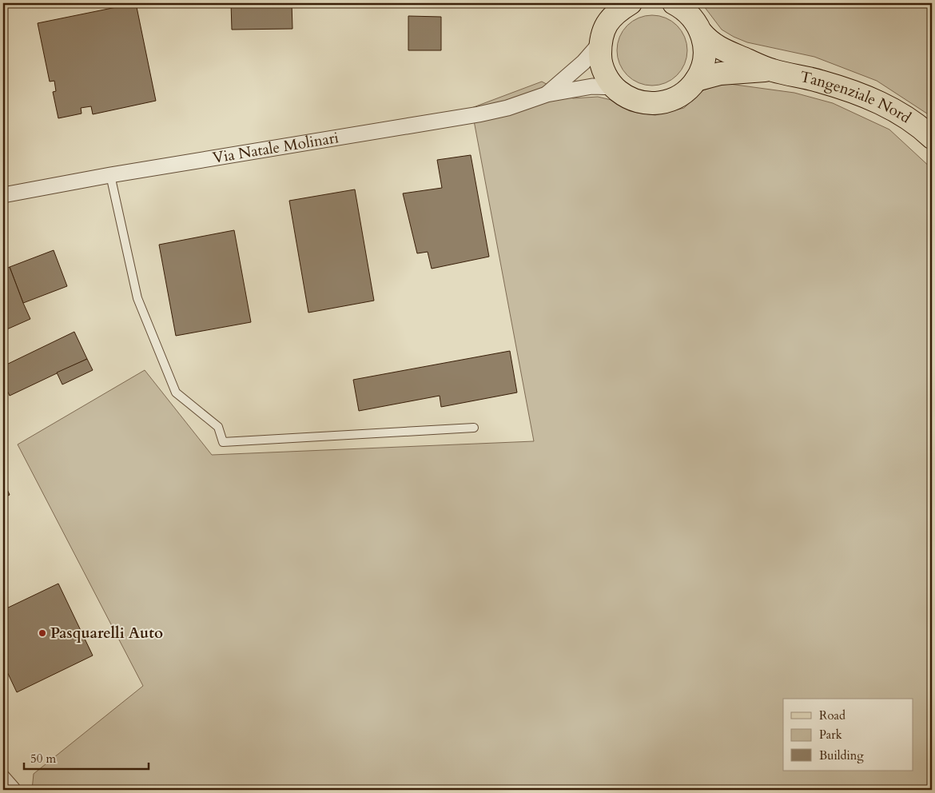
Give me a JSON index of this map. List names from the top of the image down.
{
  "streets": {
    "main road": ["Tangenziale Nord"],
    "street": ["Via Natale Molinari"]
  },
  "places": ["Pasquarelli Auto"],
  "legend": ["Road", "Park", "Building"],
  "scale_bar": "50 m"
}
